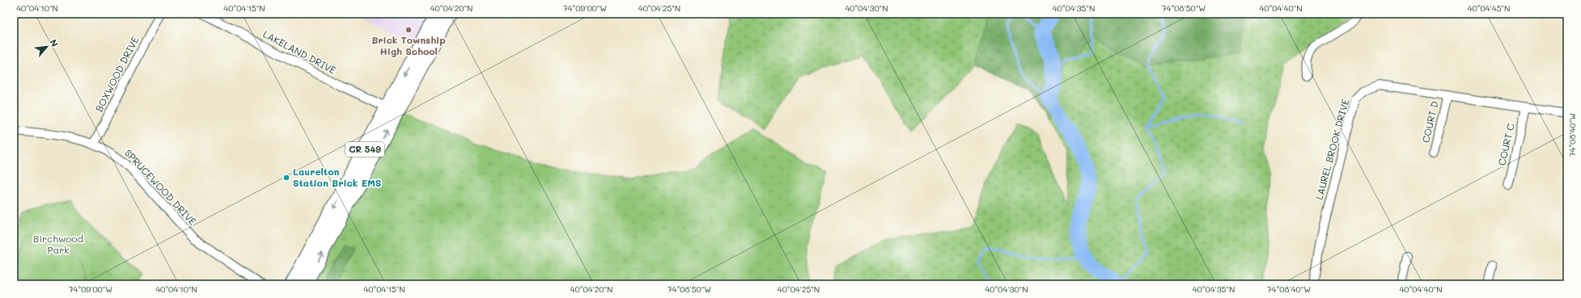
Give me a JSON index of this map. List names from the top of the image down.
{
  "streets": {
    "main road": ["CR 549"],
    "street": [
      "LAKELAND DRIVE",
      "BOXWOOD DRIVE",
      "COURT D",
      "COURT C",
      "LAUREL BROOK DRIVE",
      "SPRUCEWOOD DRIVE"
    ]
  },
  "crossings": [
    ["LAKELAND DRIVE", "CR 549"],
    ["BOXWOOD DRIVE", "SPRUCEWOOD DRIVE"],
    ["COURT D", "LAUREL BROOK DRIVE"],
    ["COURT C", "LAUREL BROOK DRIVE"]
  ],
  "parks": ["Birchwood Park"],
  "places": ["Brick Township High School", "Laurelton Station Brick EMS"],
  "north": "top right",
  "coordinates": [
    "40°04'10\"N",
    "40°04'15\"N",
    "40°04'20\"N",
    "74°09'00\"W",
    "40°04'25\"N",
    "40°04'30\"N",
    "40°04'35\"N",
    "74°08'50\"W",
    "40°04'40\"N",
    "40°04'45\"N",
    "74°08'40\"W"
  ]
}
